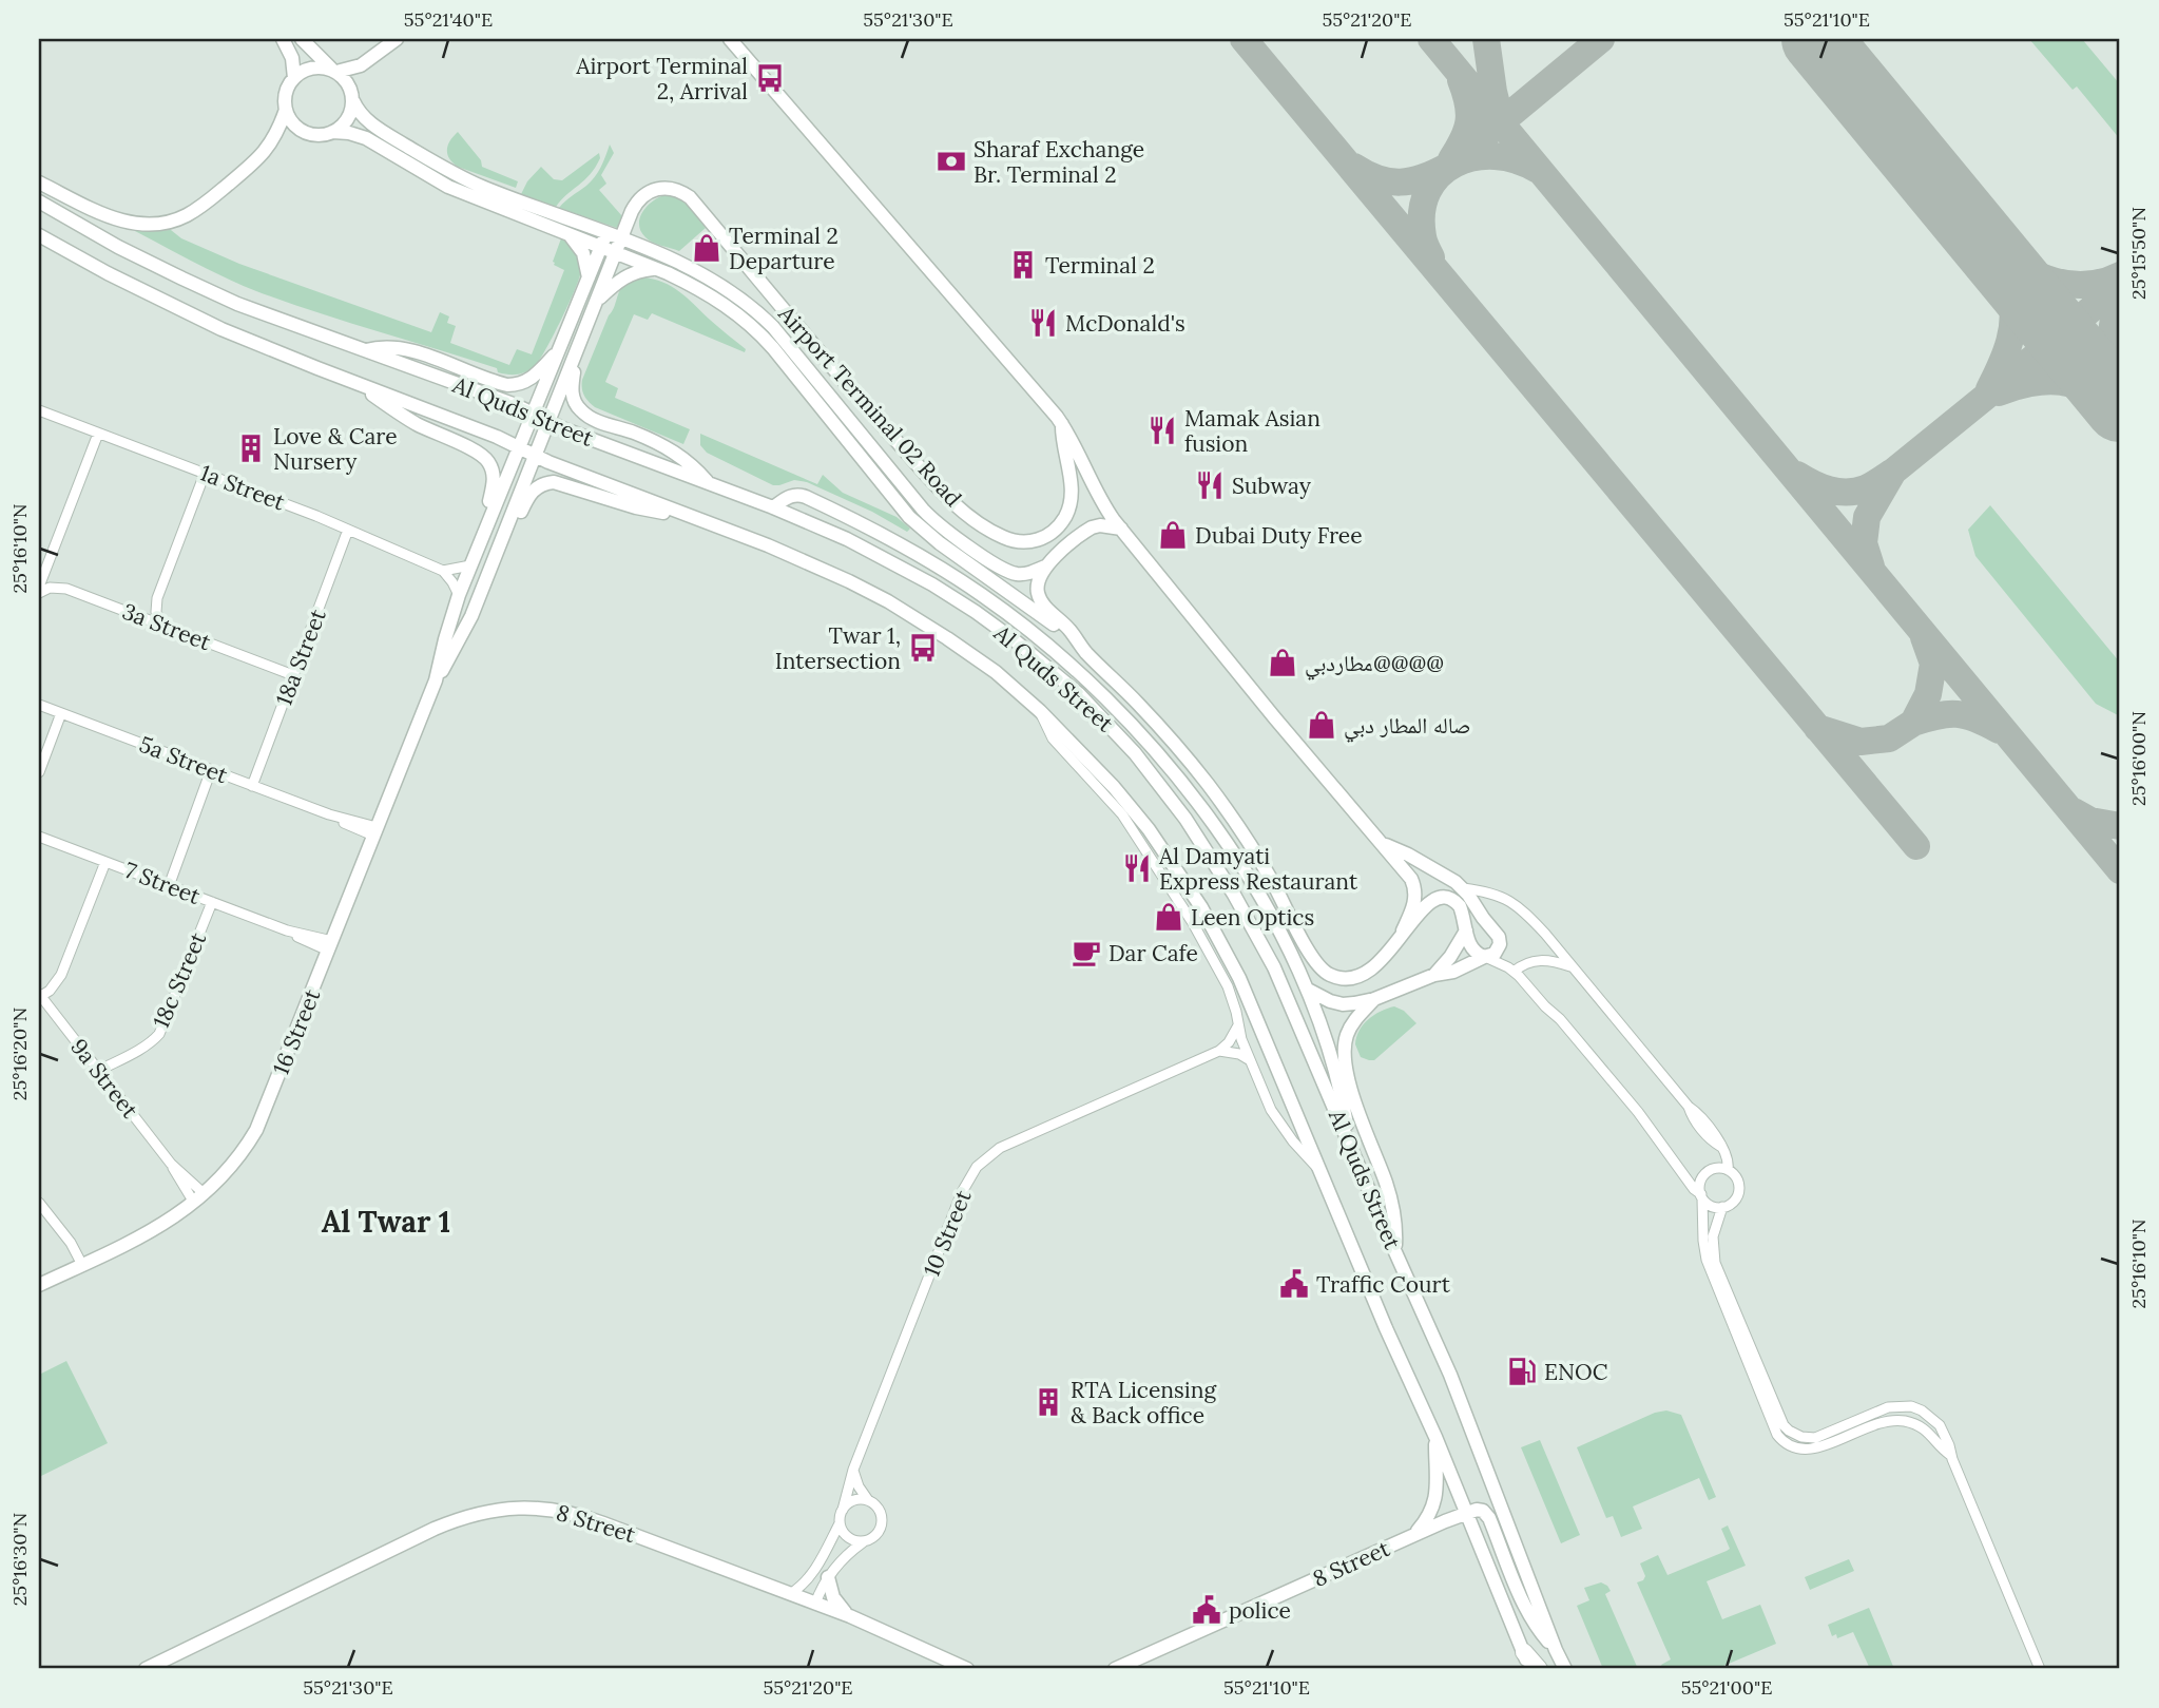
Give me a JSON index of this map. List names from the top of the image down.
{
  "streets": {
    "street": [
      "Airport Terminal 02 Road",
      "Al Quds Street",
      "1a Street",
      "3a Street",
      "18a Street",
      "5a Street",
      "7 Street",
      "18c Street",
      "16 Street",
      "9a Street",
      "10 Street",
      "8 Street"
    ]
  },
  "crossings": [
    ["Al Quds Street", "16 Street"],
    ["Al Quds Street", "8 Street"],
    ["1a Street", "18a Street"],
    ["3a Street", "18a Street"],
    ["18a Street", "5a Street"],
    ["5a Street", "16 Street"],
    ["7 Street", "18c Street"],
    ["7 Street", "16 Street"],
    ["18c Street", "9a Street"],
    ["16 Street", "9a Street"]
  ],
  "districts": ["Al Twar 1"],
  "places": {
    "bus stop": ["Airport Terminal 2, Arrival", "Twar 1, Intersection"],
    "bank": ["Sharaf Exchange Br. Terminal 2"],
    "shop": [
      "Terminal 2 Departure",
      "Dubai Duty Free",
      "مطاردبي@@@@",
      "صاله المطار دبي",
      "Leen Optics"
    ],
    "building": ["Terminal 2", "Love & Care Nursery", "RTA Licensing & Back office"],
    "restaurant": [
      "McDonald's",
      "Mamak Asian fusion",
      "Subway",
      "Al Damyati Express Restaurant"
    ],
    "cafe": ["Dar Cafe"],
    "public building": ["Traffic Court", "police"],
    "fuel station": ["ENOC"]
  },
  "coordinates": [
    "55°21'40\"E",
    "55°21'30\"E",
    "55°21'20\"E",
    "55°21'10\"E",
    "25°15'50\"N",
    "25°16'10\"N",
    "25°16'00\"N",
    "25°16'20\"N",
    "25°16'30\"N",
    "55°21'00\"E"
  ]
}
